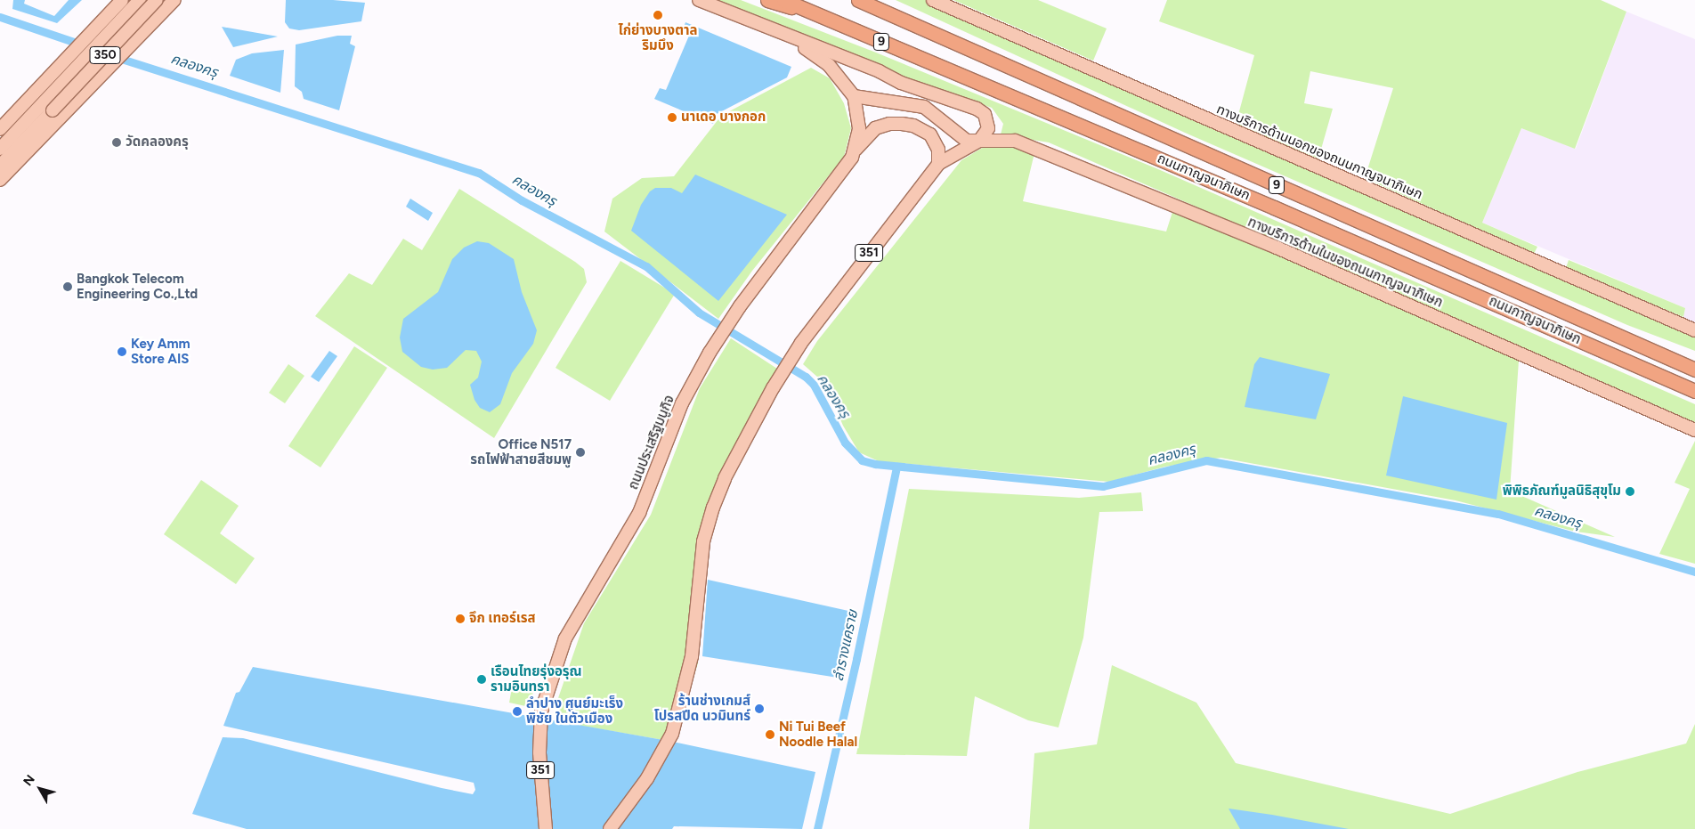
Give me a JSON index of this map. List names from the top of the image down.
{
  "streets": {
    "highway": ["9", "ถนนกาญจนาภิเษก"],
    "main road": [
      "350",
      "ทางบริการด้านนอกของถนนกาญจนาภิเษก",
      "351",
      "ทางบริการด้านในของถนนกาญจนาภิเษก",
      "ถนนประเสริฐมนูกิจ"
    ]
  },
  "crossings": [
    ["351", "ทางบริการด้านในของถนนกาญจนาภิเษก"],
    ["ทางบริการด้านในของถนนกาญจนาภิเษก", "ถนนประเสริฐมนูกิจ"]
  ],
  "water": ["คลองครุ", "ลำรางแคราย"],
  "places": [
    "ไก่ย่างบางตาล ริมบึง",
    "นาเดอ บางกอก",
    "วัดคลองครุ",
    "Bangkok Telecom Engineering Co.,Ltd",
    "Key Amm Store AIS",
    "Office N517 รถไฟฟ้าสายสีชมพู",
    "พิพิธภัณฑ์มูลนิธิสุขุโม",
    "จึก เทอร์เรส",
    "เรือนไทยรุ่งอรุณ รามอินทรา",
    "ร้านช่างเกมส์ โปรสปีด นวมินทร์",
    "ลำปาง ศูนย์มะเร็ง พิชัย ในตัวเมือง",
    "Ni Tui Beef Noodle Halal"
  ],
  "north": "top left"
}
